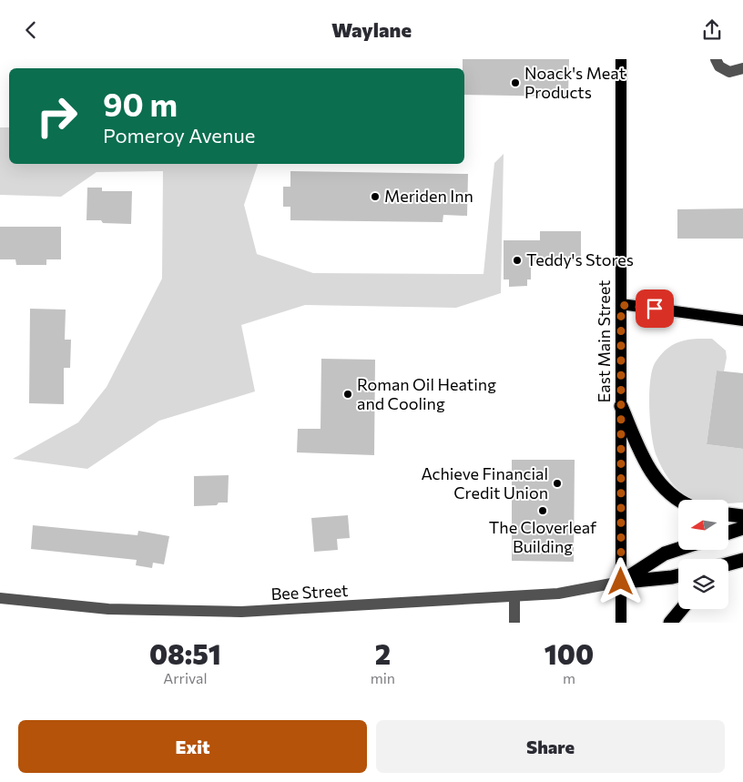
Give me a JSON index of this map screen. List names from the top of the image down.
{
  "streets": {
    "main road": ["East Main Street"],
    "street": ["Bee Street"]
  },
  "crossings": [
    ["East Main Street", "Bee Street"]
  ],
  "places": [
    "Noack's Meat Products",
    "Meriden Inn",
    "Teddy's Stores",
    "Roman Oil Heating and Cooling",
    "Achieve Financial Credit Union",
    "The Cloverleaf Building"
  ],
  "north": "left",
  "page": {
    "header": "Waylane",
    "turn": ["90 m", "Pomeroy Avenue"],
    "eta": [
      "08:51",
      "Arrival",
      "2",
      "min",
      "100",
      "m"
    ],
    "buttons": ["Exit", "Share"]
  }
}
